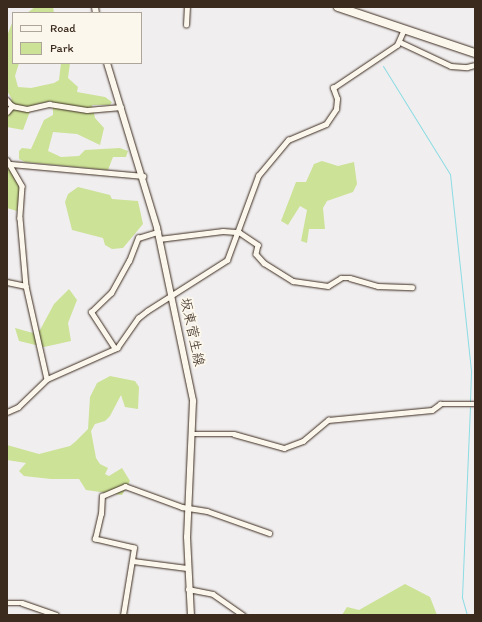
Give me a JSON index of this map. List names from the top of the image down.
{
  "streets": {
    "main road": ["坂東菅生線"]
  },
  "legend": ["Road", "Park"]
}
